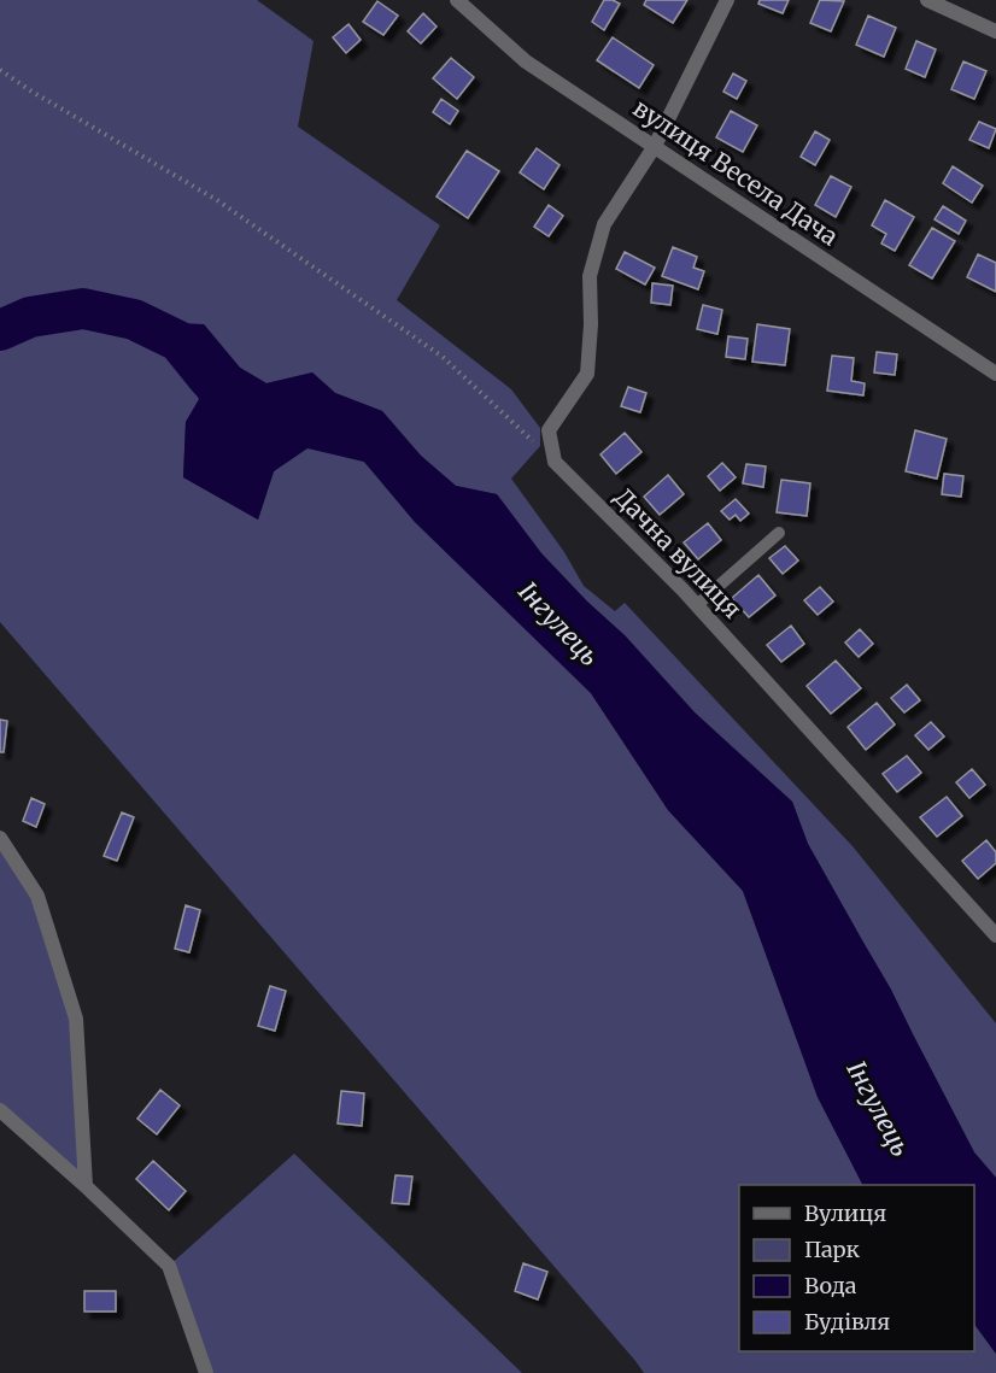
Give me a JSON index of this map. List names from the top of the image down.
{
  "streets": {
    "street": ["вулиця Весела Дача", "Дачна вулиця"]
  },
  "water": ["Інгулець"],
  "legend": [
    "Вулиця",
    "Парк",
    "Вода",
    "Будівля"
  ]
}
